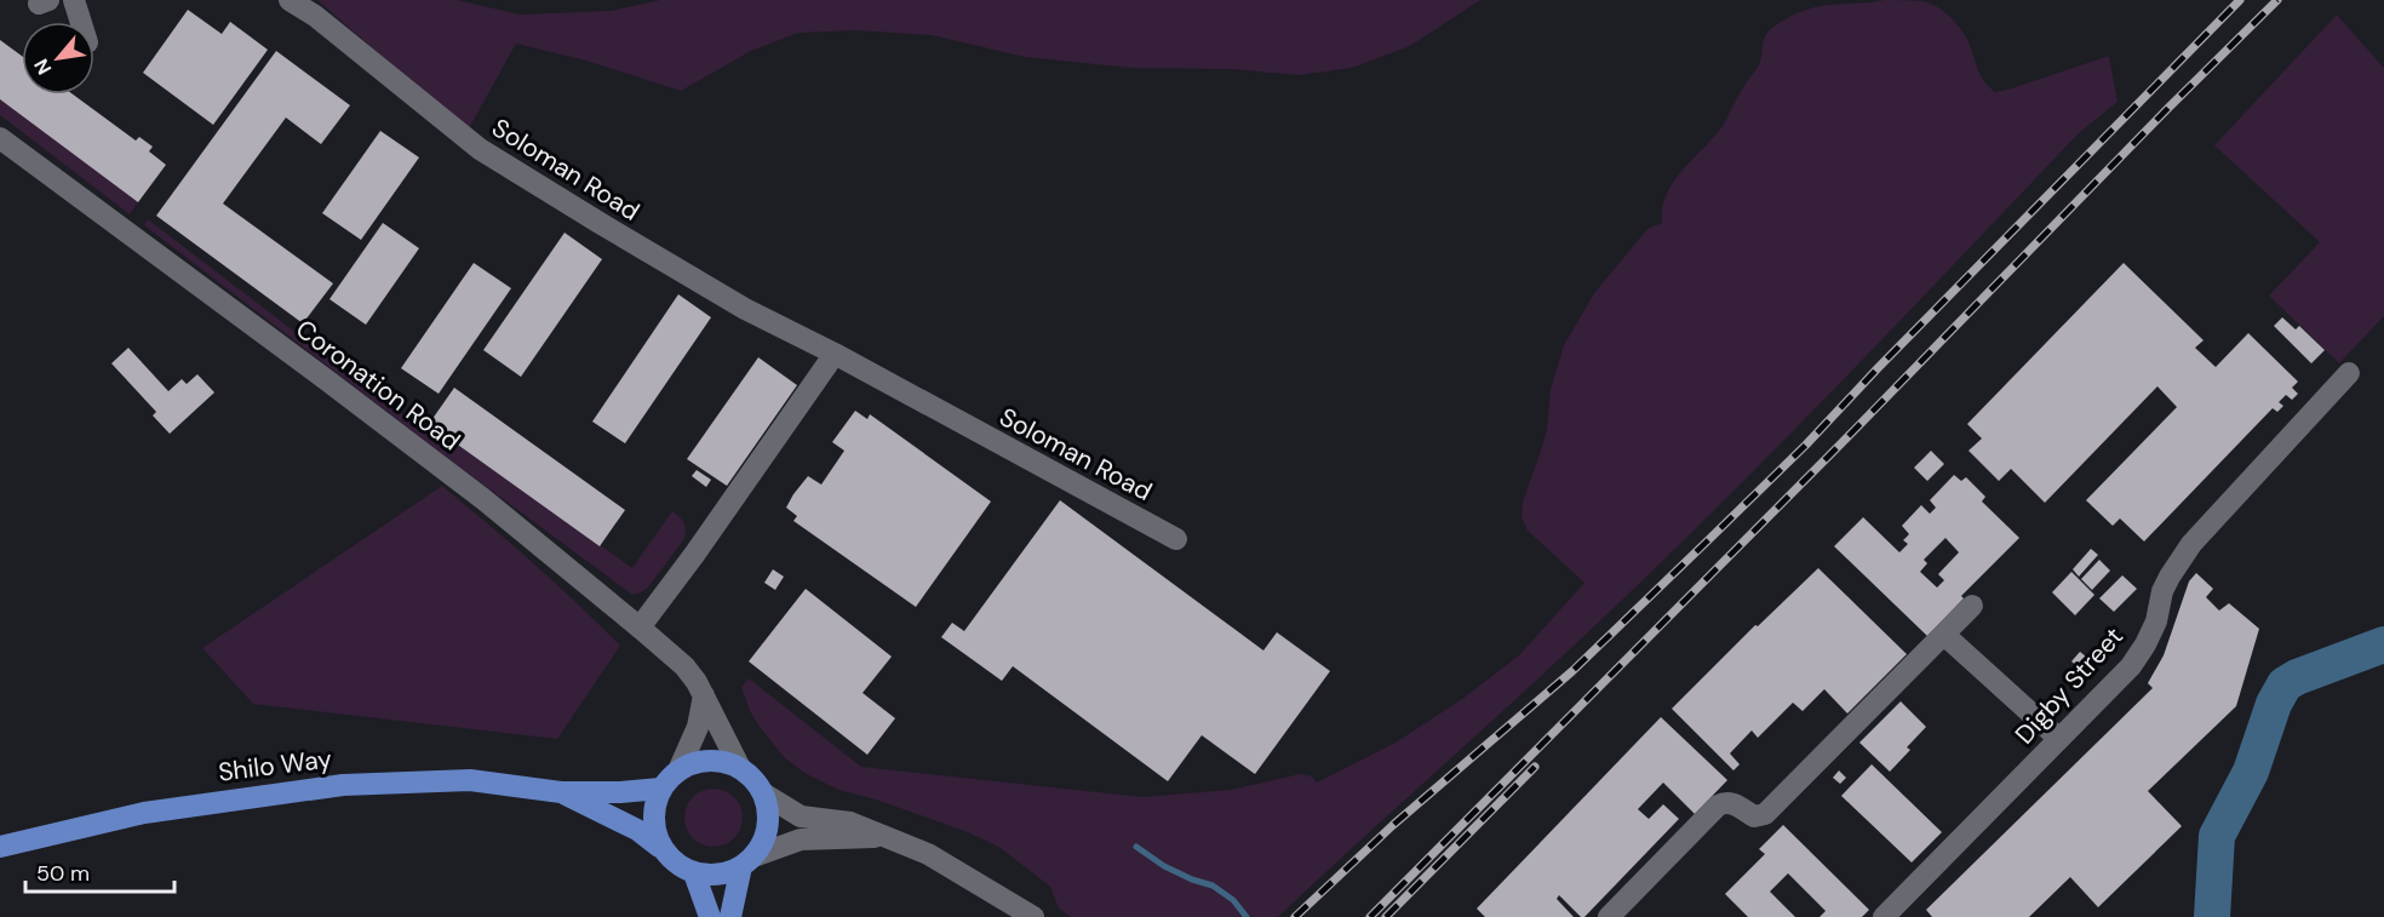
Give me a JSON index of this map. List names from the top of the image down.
{
  "streets": {
    "main road": ["Shilo Way"],
    "street": ["Soloman Road", "Coronation Road", "Digby Street"]
  },
  "crossings": [
    ["Coronation Road", "Shilo Way"]
  ],
  "scale_bar": "50 m",
  "north": "bottom left"
}
